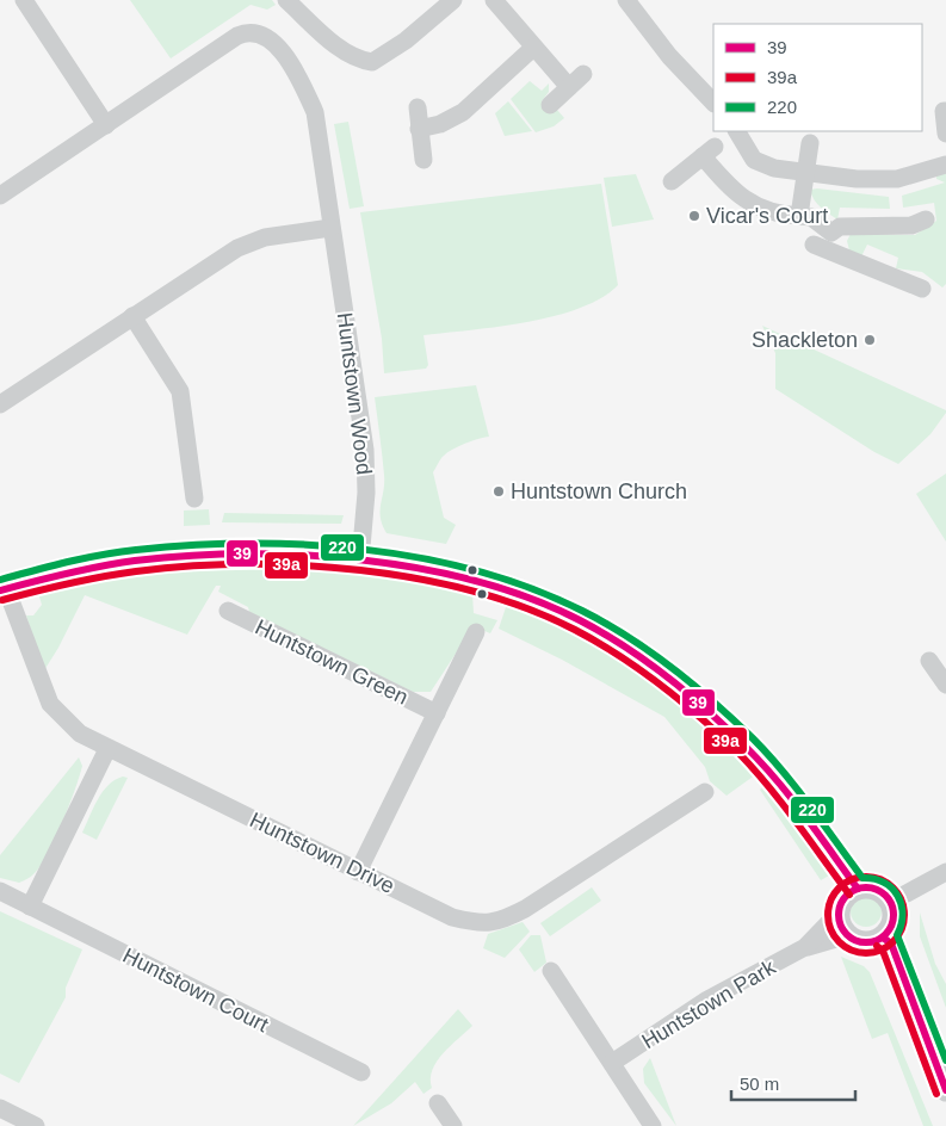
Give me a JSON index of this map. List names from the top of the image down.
{
  "streets": {
    "street": [
      "Huntstown Wood",
      "Huntstown Green",
      "Huntstown Drive",
      "Huntstown Court",
      "Huntstown Park"
    ]
  },
  "places": ["Vicar's Court", "Shackleton", "Huntstown Church"],
  "lines": ["transit line 220", "transit line 39", "transit line 39a"],
  "legend": ["39", "39a", "220"],
  "scale_bar": "50 m"
}
